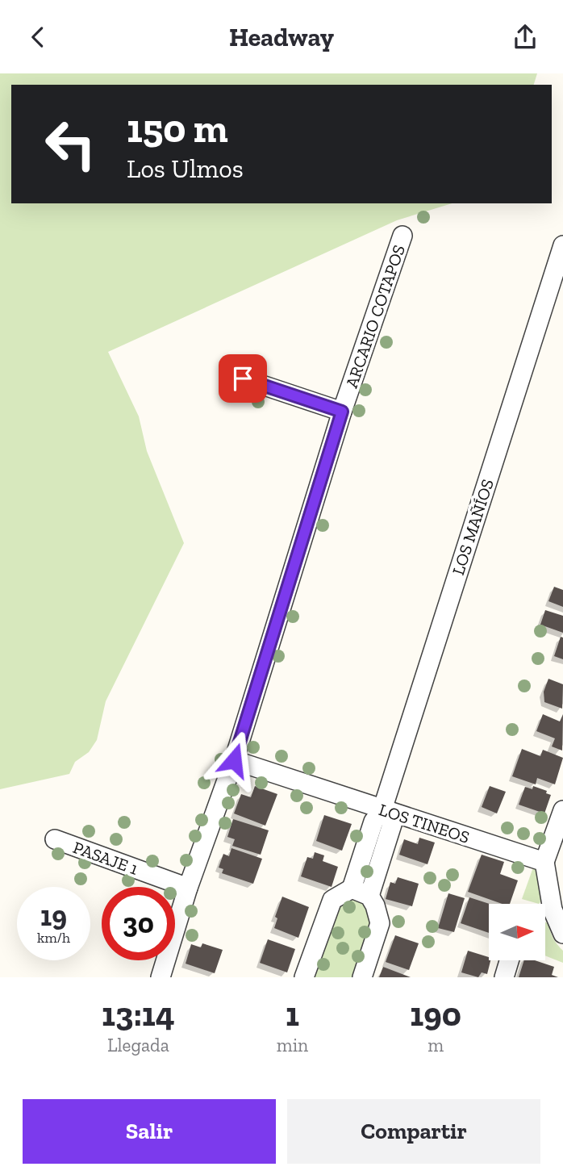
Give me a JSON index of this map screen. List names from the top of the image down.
{
  "streets": {
    "street": [
      "ARCARIO COTAPOS",
      "LOS MAÑÍOS",
      "LOS TINEOS",
      "PASAJE 1"
    ]
  },
  "crossings": [
    ["ARCARIO COTAPOS", "LOS TINEOS"],
    ["ARCARIO COTAPOS", "PASAJE 1"],
    ["LOS MAÑÍOS", "LOS TINEOS"]
  ],
  "north": "right",
  "page": {
    "header": "Headway",
    "turn": ["150 m", "Los Ulmos"],
    "speed": "19 km/h",
    "limit": "30",
    "eta": [
      "13:14",
      "Llegada",
      "1",
      "min",
      "190",
      "m"
    ],
    "buttons": ["Salir", "Compartir"]
  }
}
